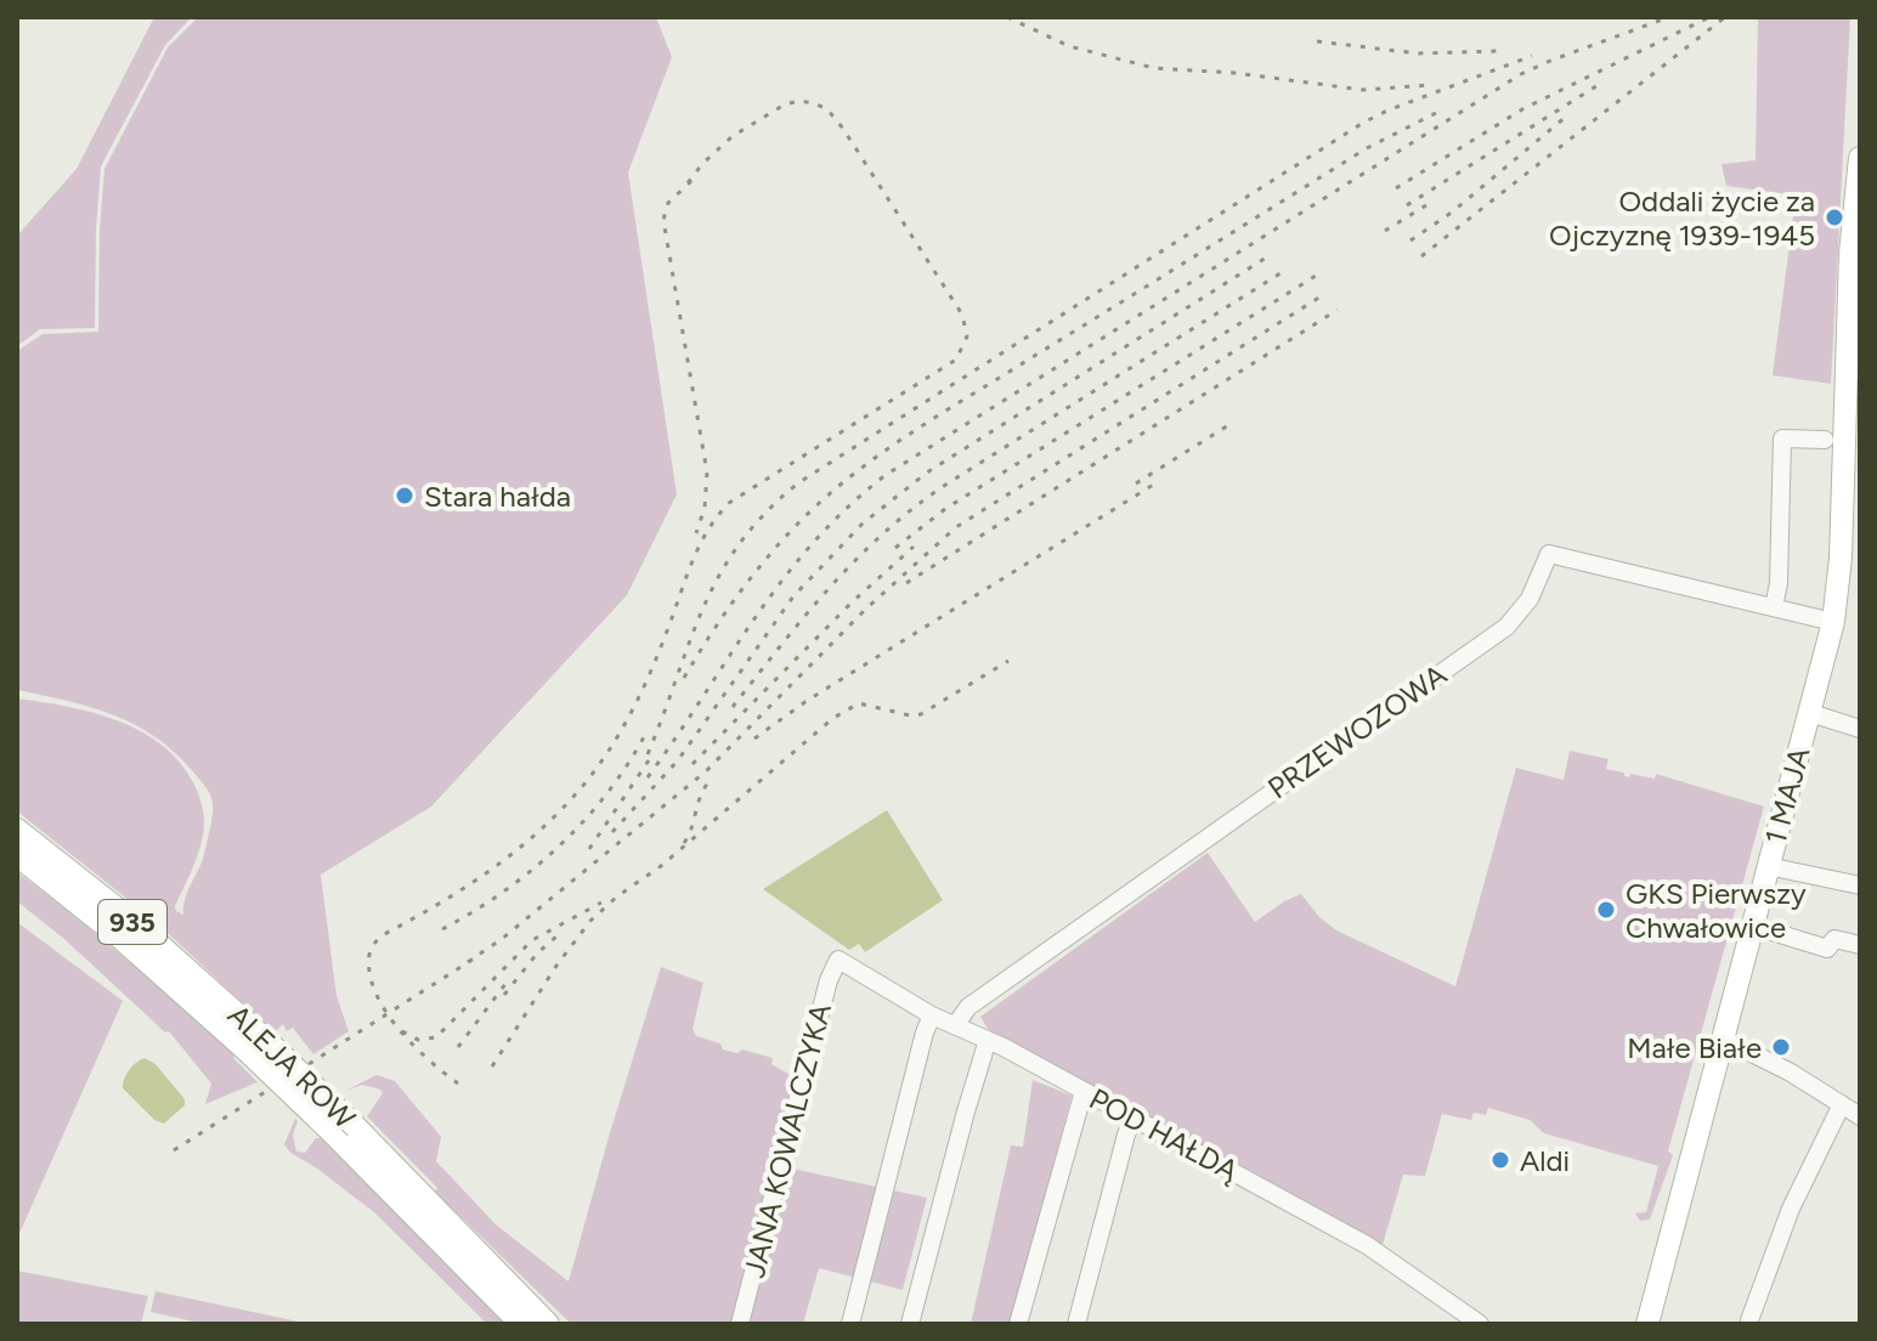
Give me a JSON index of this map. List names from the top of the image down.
{
  "streets": {
    "main road": ["1 MAJA", "935", "ALEJA ROW"],
    "street": ["PRZEWOZOWA", "POD HAŁDĄ", "JANA KOWALCZYKA"]
  },
  "crossings": [
    ["PRZEWOZOWA", "1 MAJA"],
    ["PRZEWOZOWA", "POD HAŁDĄ"],
    ["POD HAŁDĄ", "JANA KOWALCZYKA"]
  ],
  "places": [
    "Oddali życie za Ojczyznę 1939-1945",
    "Stara hałda",
    "GKS Pierwszy Chwałowice",
    "Małe Białe",
    "Aldi"
  ]
}
